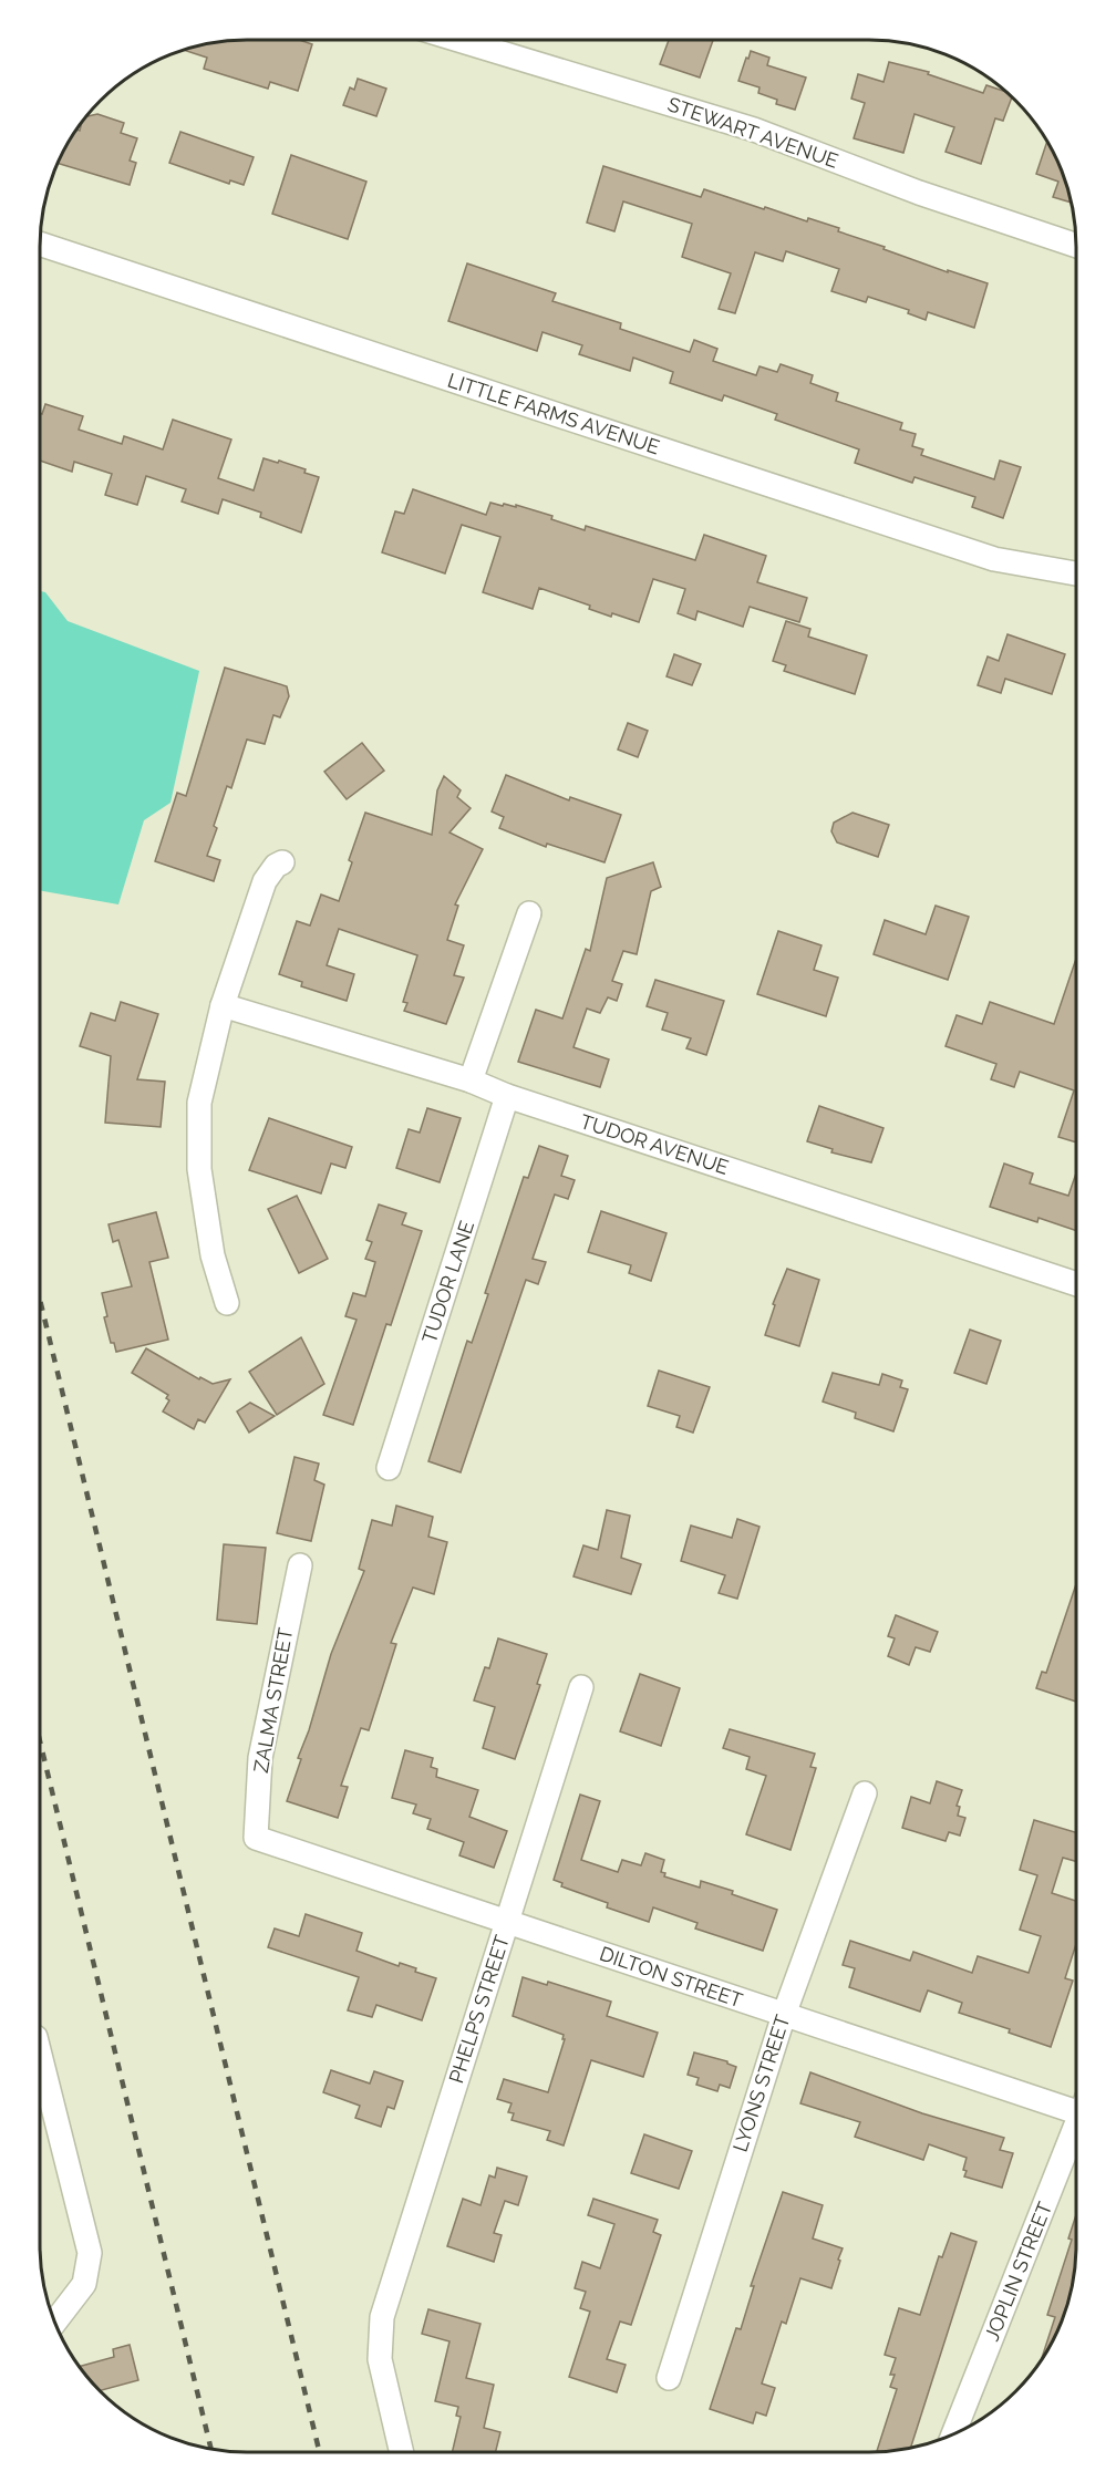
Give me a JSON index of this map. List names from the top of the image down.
{
  "streets": {
    "street": [
      "STEWART AVENUE",
      "LITTLE FARMS AVENUE",
      "TUDOR AVENUE",
      "TUDOR LANE",
      "ZALMA STREET",
      "DILTON STREET",
      "PHELPS STREET",
      "LYONS STREET",
      "JOPLIN STREET"
    ]
  },
  "crossings": [
    ["TUDOR AVENUE", "TUDOR LANE"],
    ["ZALMA STREET", "DILTON STREET"],
    ["DILTON STREET", "PHELPS STREET"],
    ["DILTON STREET", "LYONS STREET"]
  ]
}
